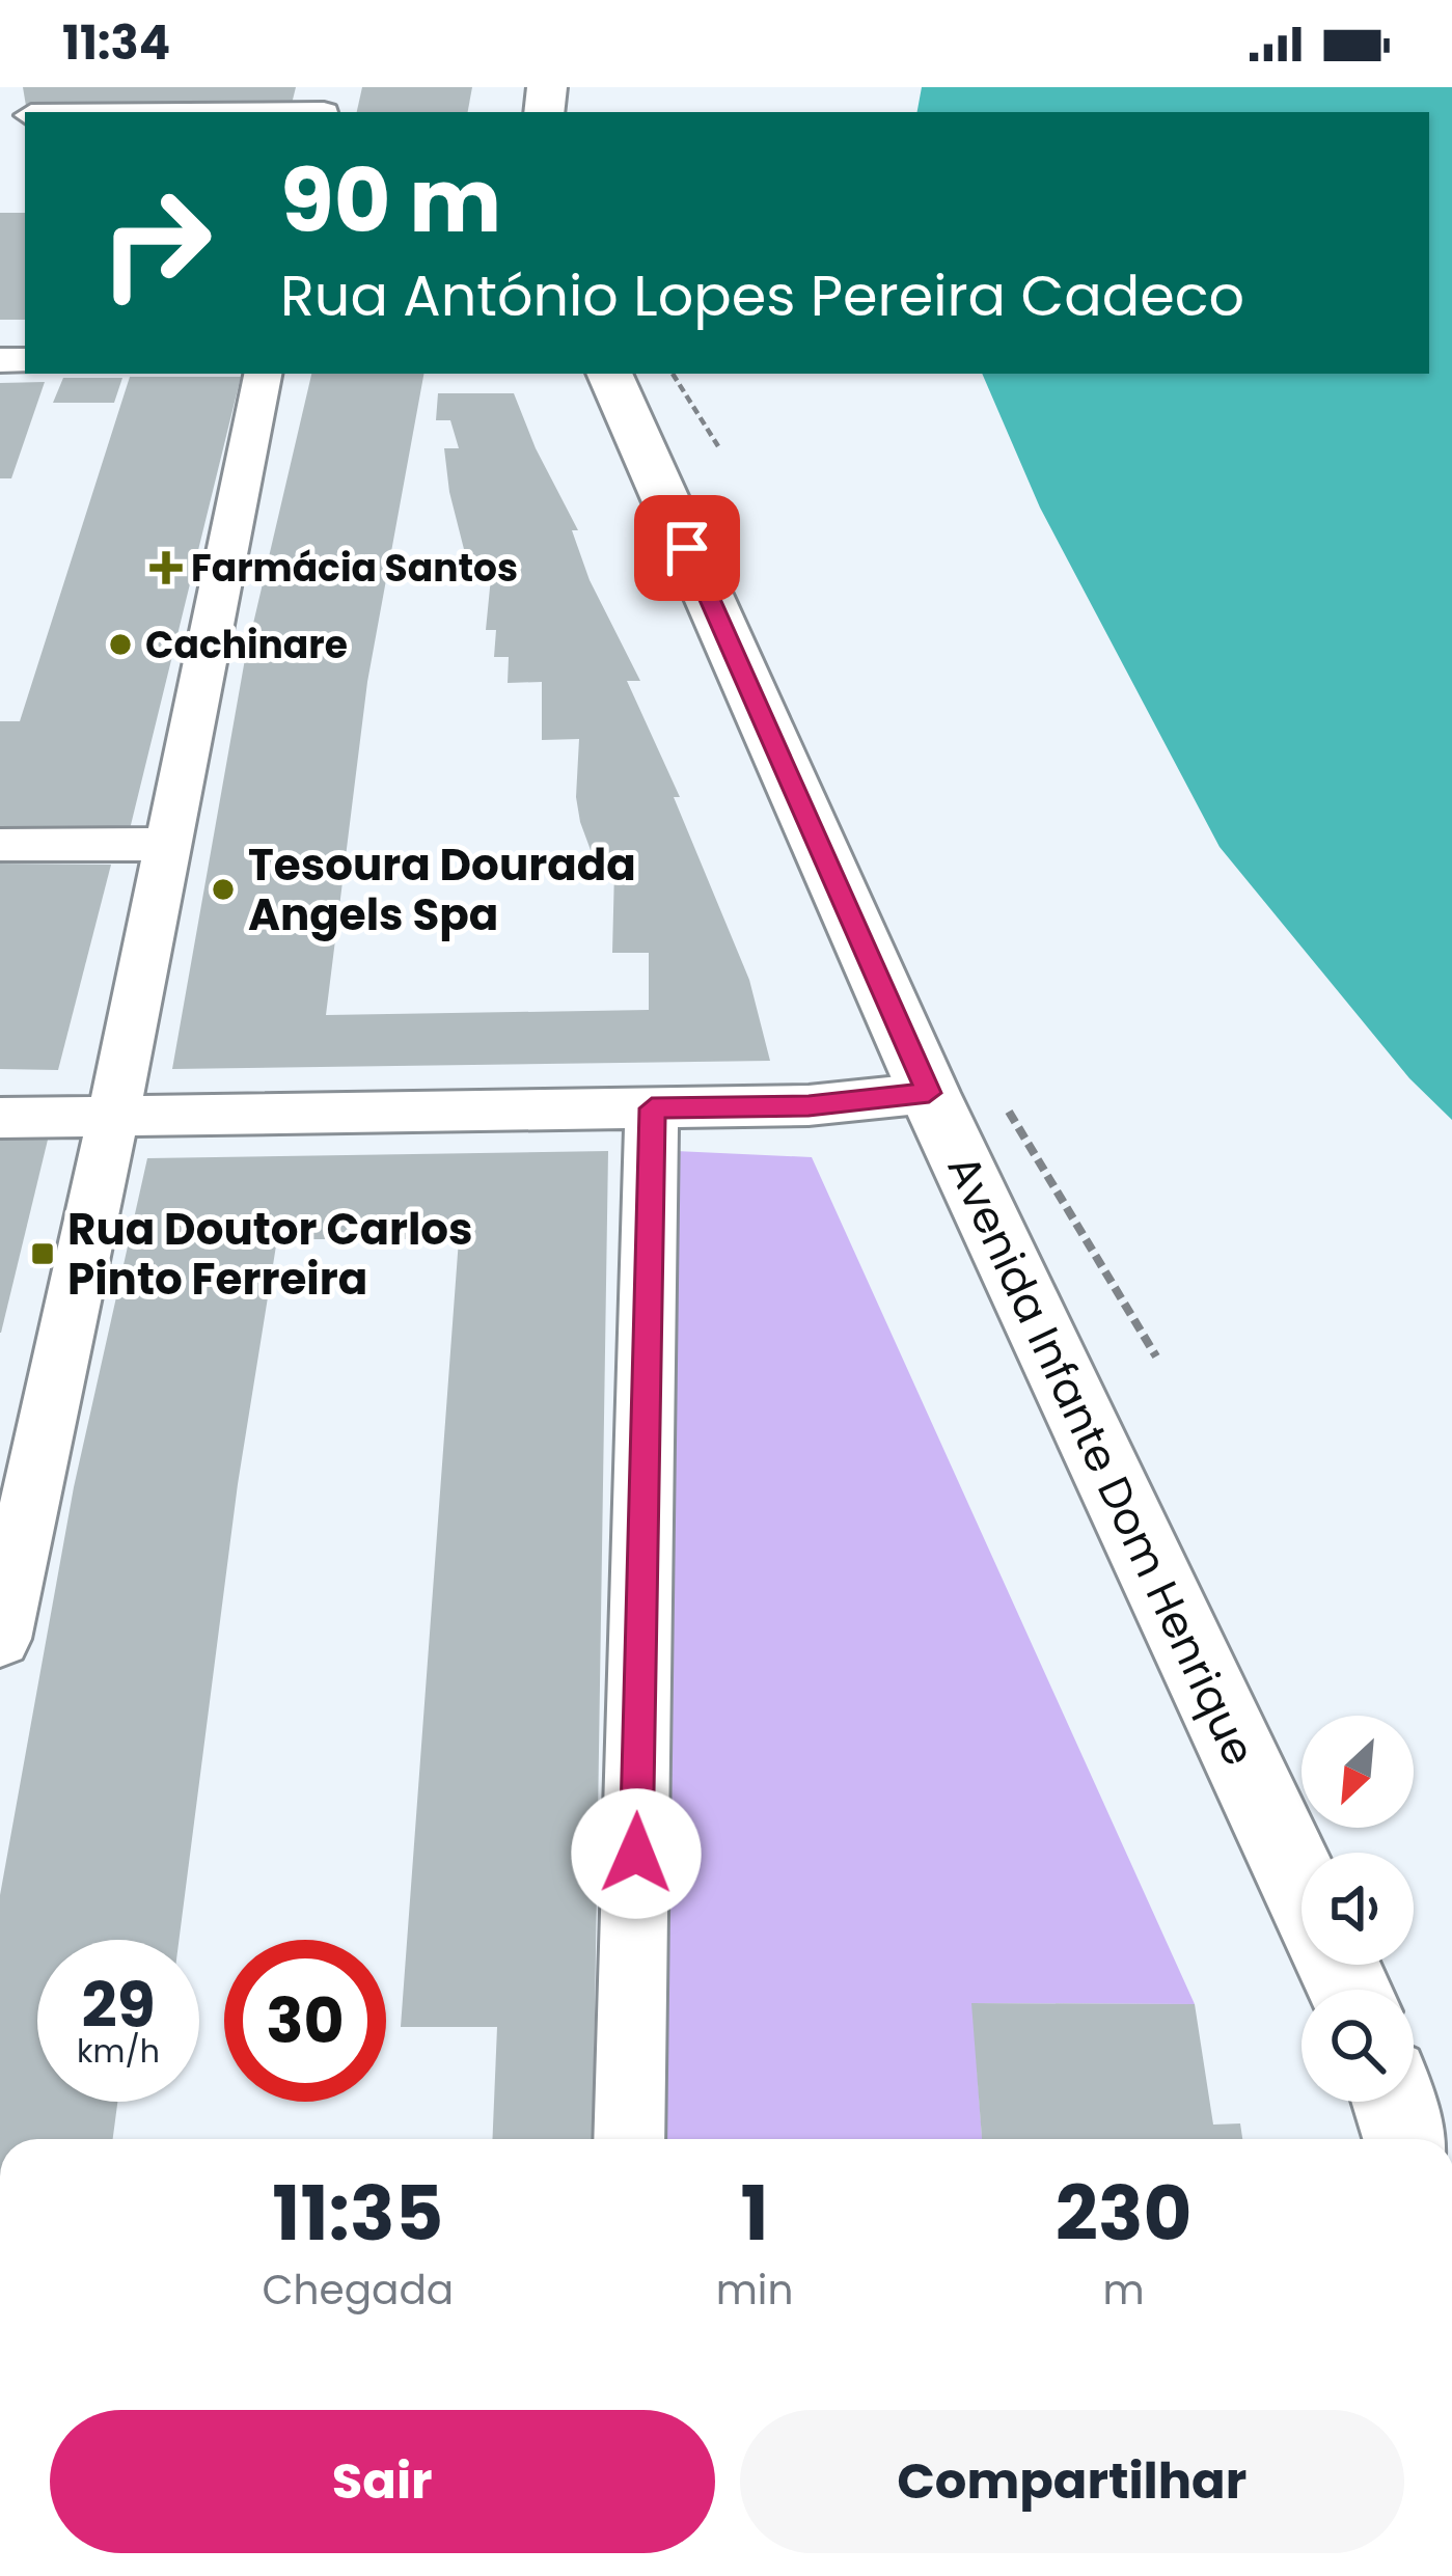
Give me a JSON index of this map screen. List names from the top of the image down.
{
  "streets": {
    "main road": ["Avenida Infante Dom Henrique"]
  },
  "places": {
    "health": ["Farmácia Santos"],
    "other": ["Cachinare", "Tesoura Dourada Angels Spa"],
    "transit": ["Rua Doutor Carlos Pinto Ferreira"]
  },
  "north": "bottom left",
  "page": {
    "status": "11:34",
    "turn": ["90 m", "Rua António Lopes Pereira Cadeco"],
    "speed": "29 km/h",
    "limit": "30",
    "eta": [
      "11:35",
      "Chegada",
      "1",
      "min",
      "230",
      "m"
    ],
    "buttons": ["Sair", "Compartilhar"]
  }
}
